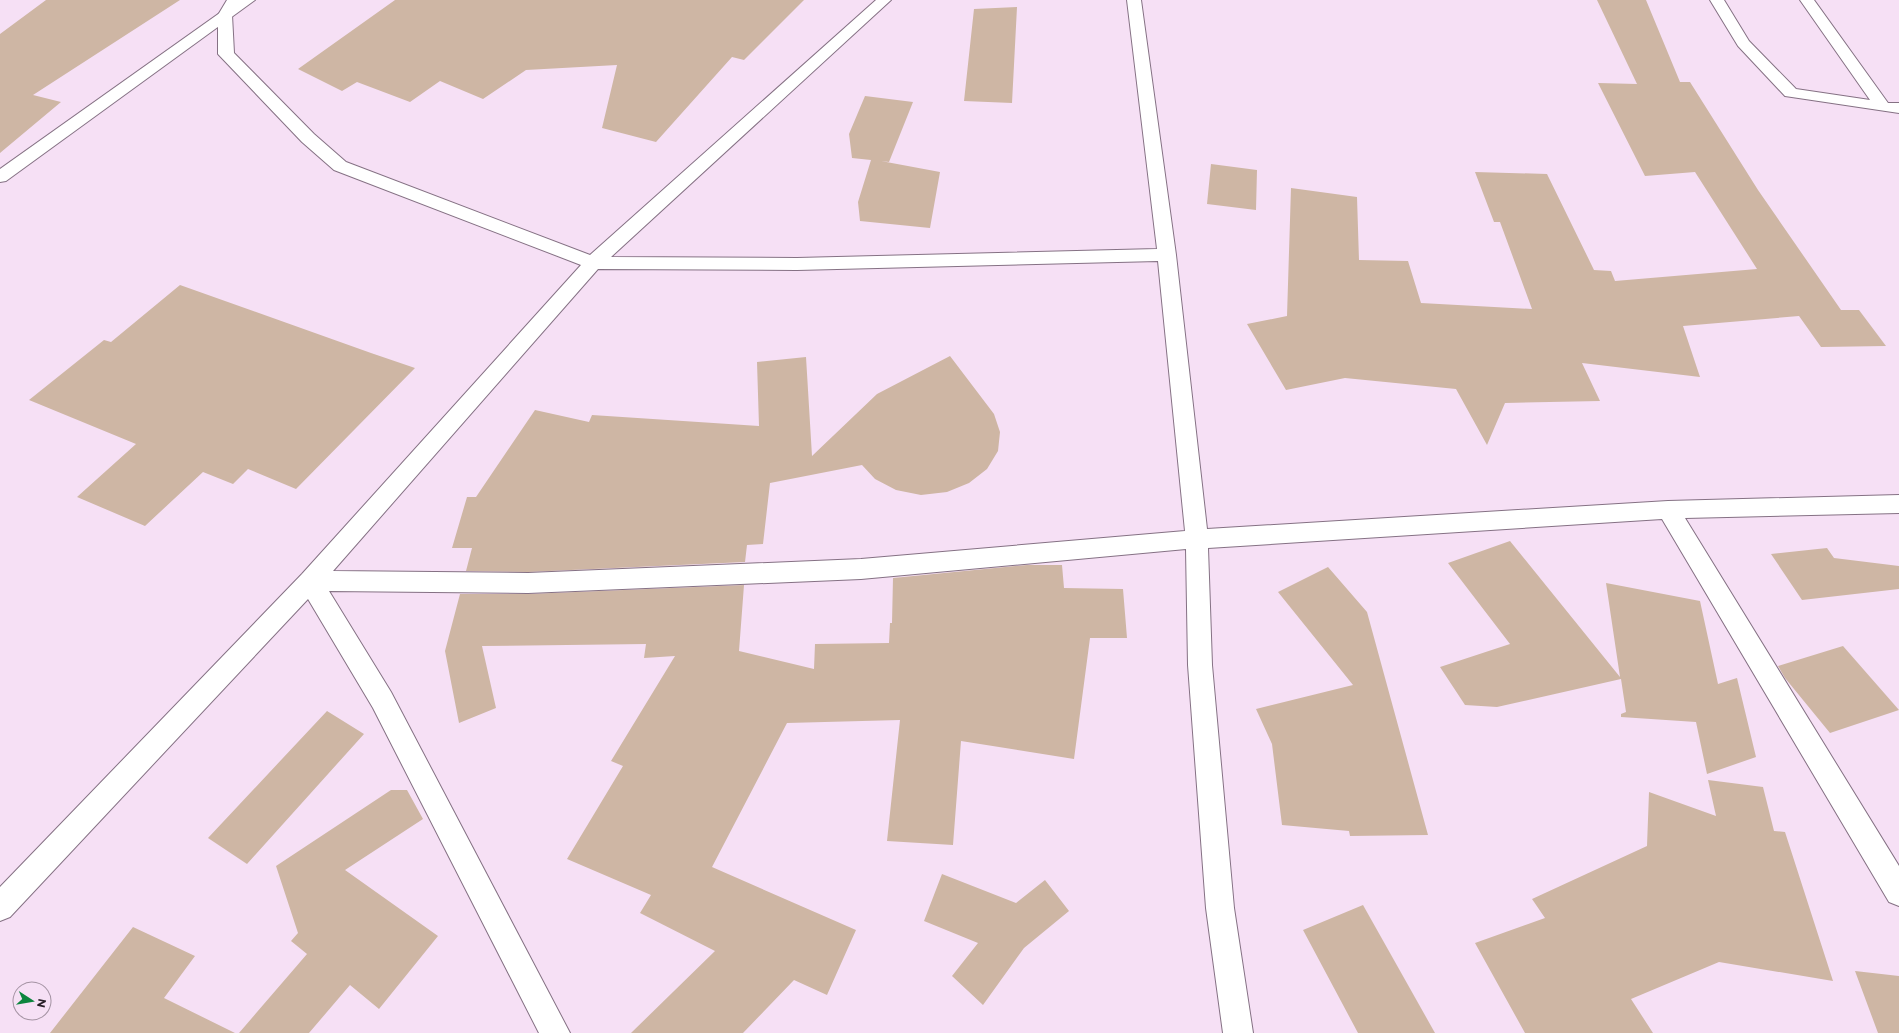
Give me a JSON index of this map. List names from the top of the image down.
{
  "north": "right"
}
